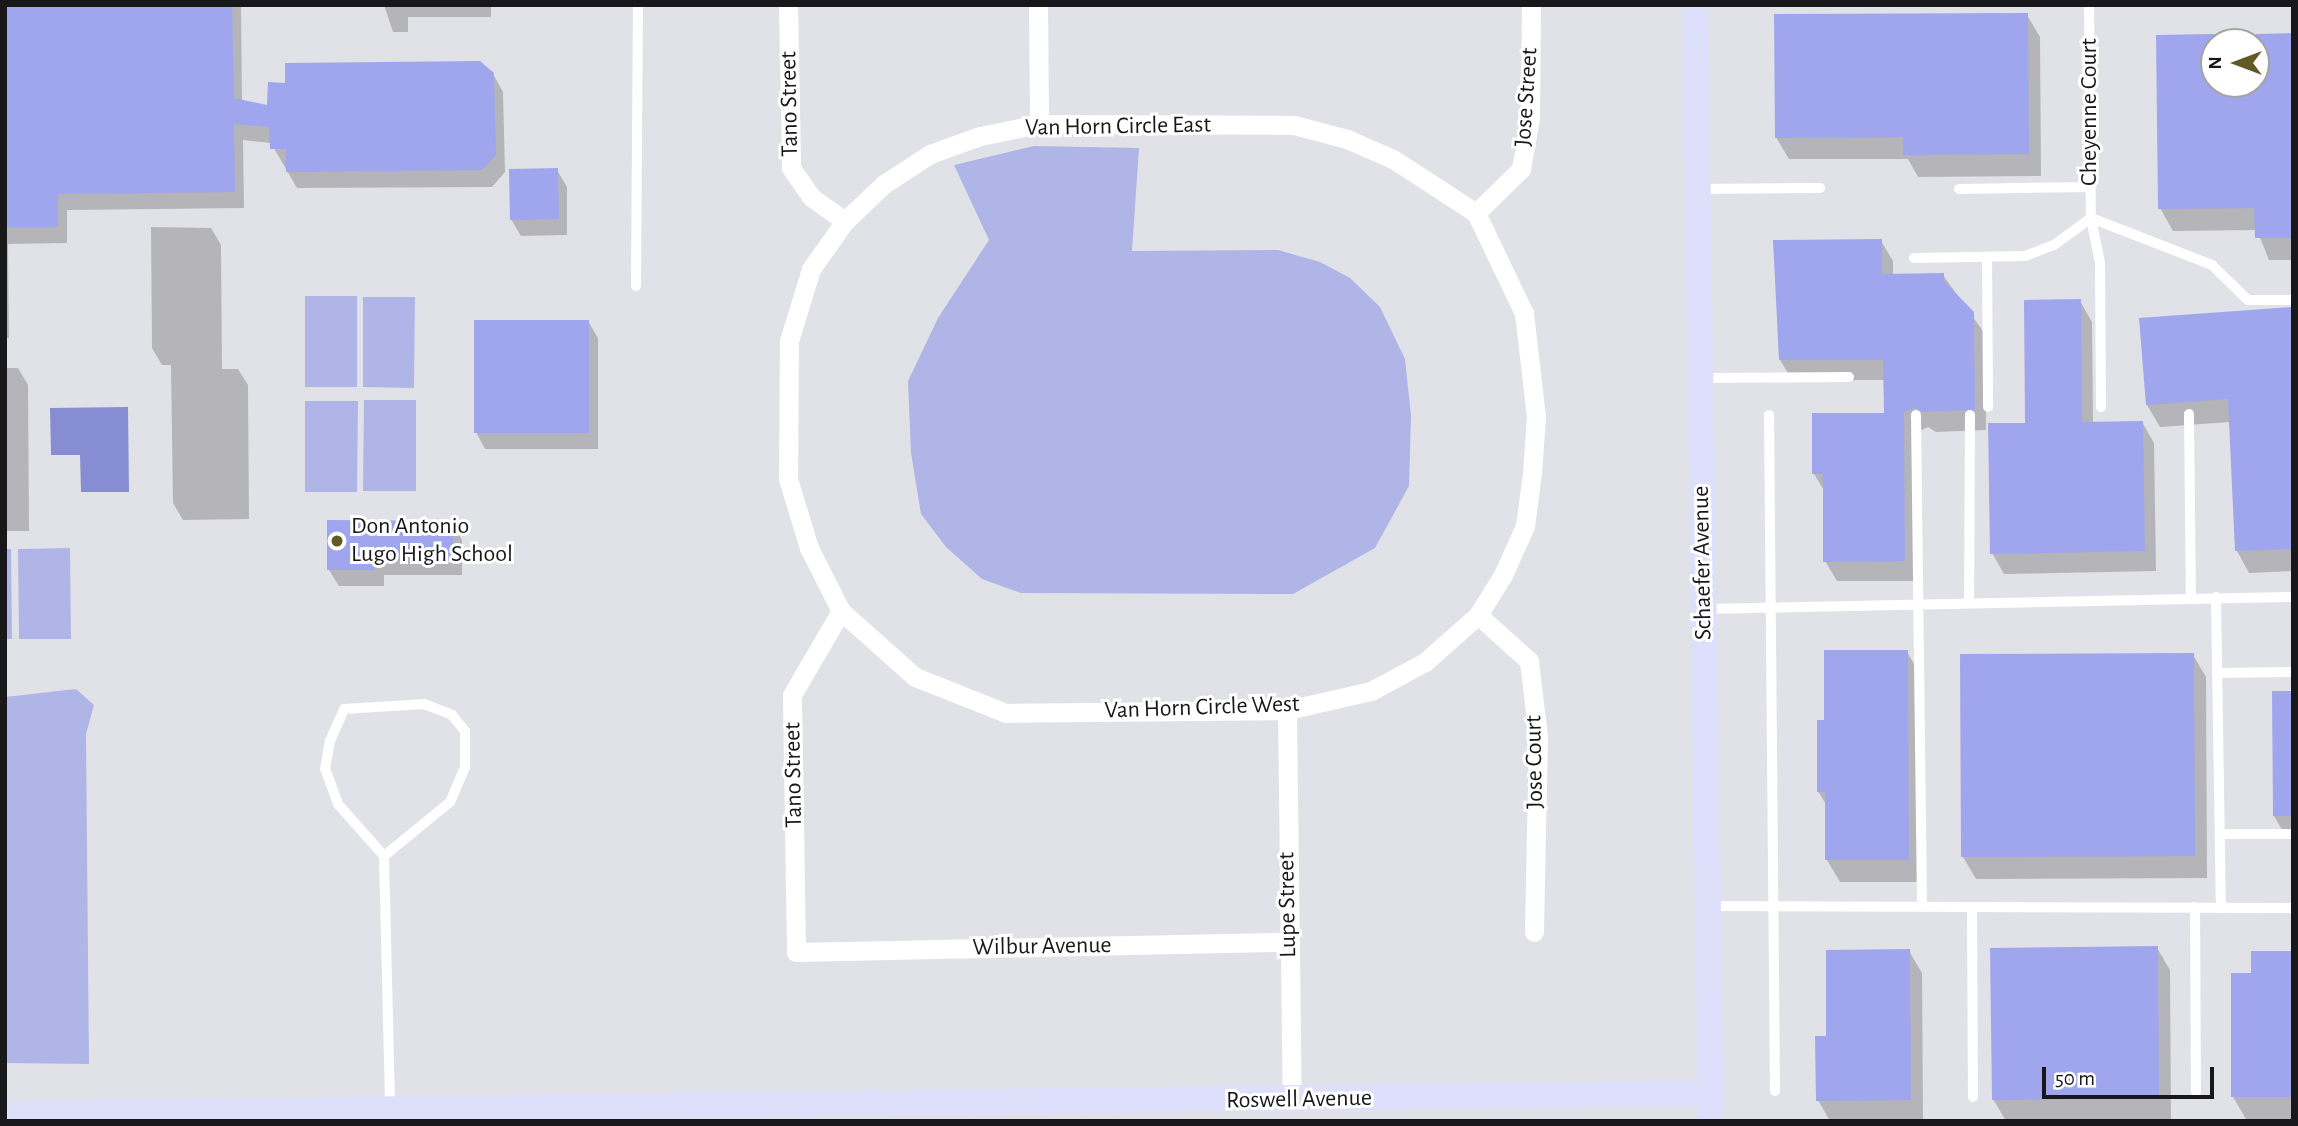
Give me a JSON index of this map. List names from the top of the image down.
{
  "streets": {
    "street": [
      "Jose Street",
      "Tano Street",
      "Van Horn Circle East",
      "Schaefer Avenue",
      "Van Horn Circle West",
      "Jose Court",
      "Lupe Street",
      "Wilbur Avenue",
      "Roswell Avenue"
    ],
    "lane": ["Cheyenne Court"]
  },
  "crossings": [
    ["Jose Street", "Van Horn Circle East"],
    ["Jose Street", "Van Horn Circle West"],
    ["Tano Street", "Van Horn Circle East"],
    ["Tano Street", "Van Horn Circle West"],
    ["Tano Street", "Wilbur Avenue"],
    ["Van Horn Circle East", "Van Horn Circle West"],
    ["Schaefer Avenue", "Roswell Avenue"],
    ["Van Horn Circle West", "Jose Court"],
    ["Van Horn Circle West", "Lupe Street"],
    ["Lupe Street", "Wilbur Avenue"],
    ["Lupe Street", "Roswell Avenue"]
  ],
  "places": ["Don Antonio Lugo High School"],
  "scale_bar": "50 m",
  "north": "left"
}
